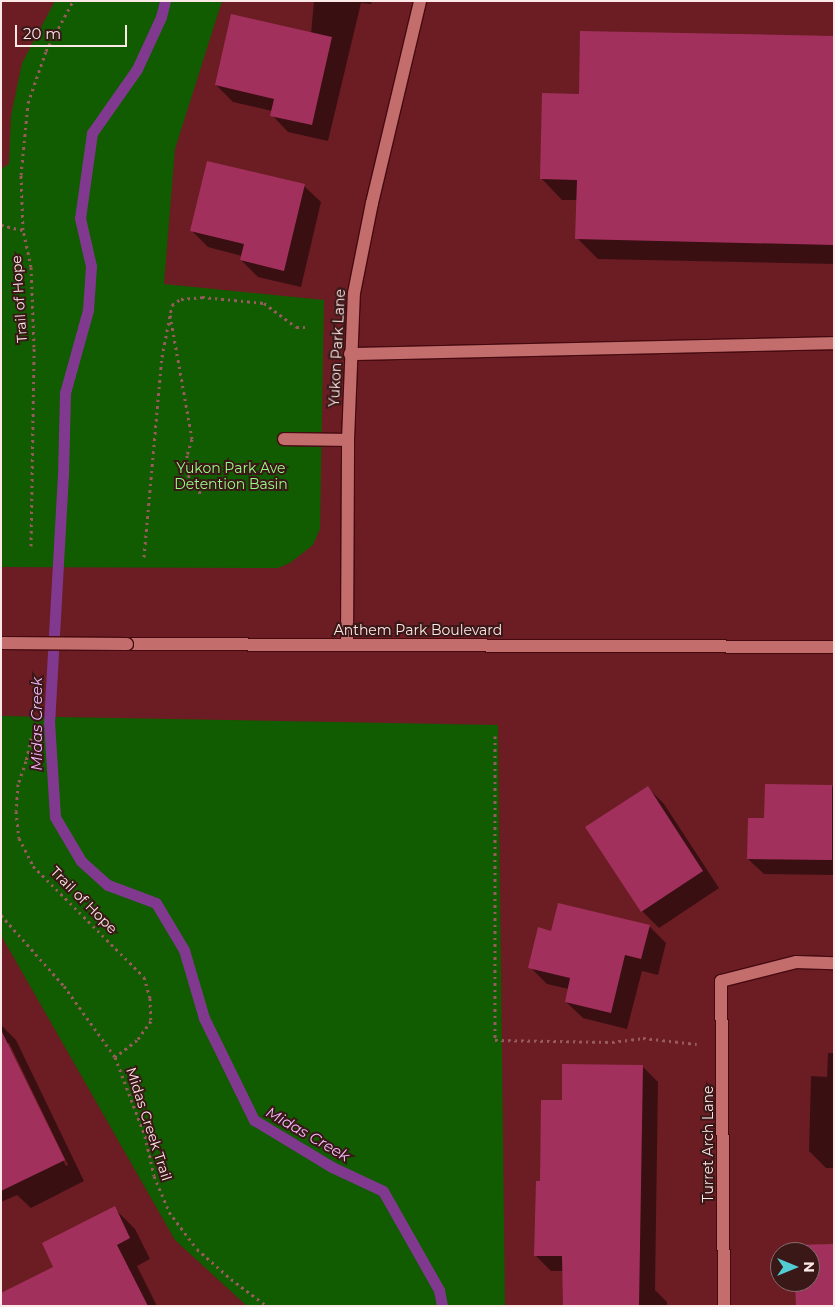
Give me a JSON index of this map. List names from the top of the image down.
{
  "streets": {
    "street": ["Yukon Park Lane", "Anthem Park Boulevard", "Turret Arch Lane"],
    "path": ["Trail of Hope", "Midas Creek Trail"]
  },
  "crossings": [
    ["Trail of Hope", "Midas Creek Trail"],
    ["Yukon Park Lane", "Anthem Park Boulevard"]
  ],
  "water": ["Midas Creek"],
  "parks": ["Yukon Park Ave Detention Basin"],
  "scale_bar": "20 m",
  "north": "right"
}
